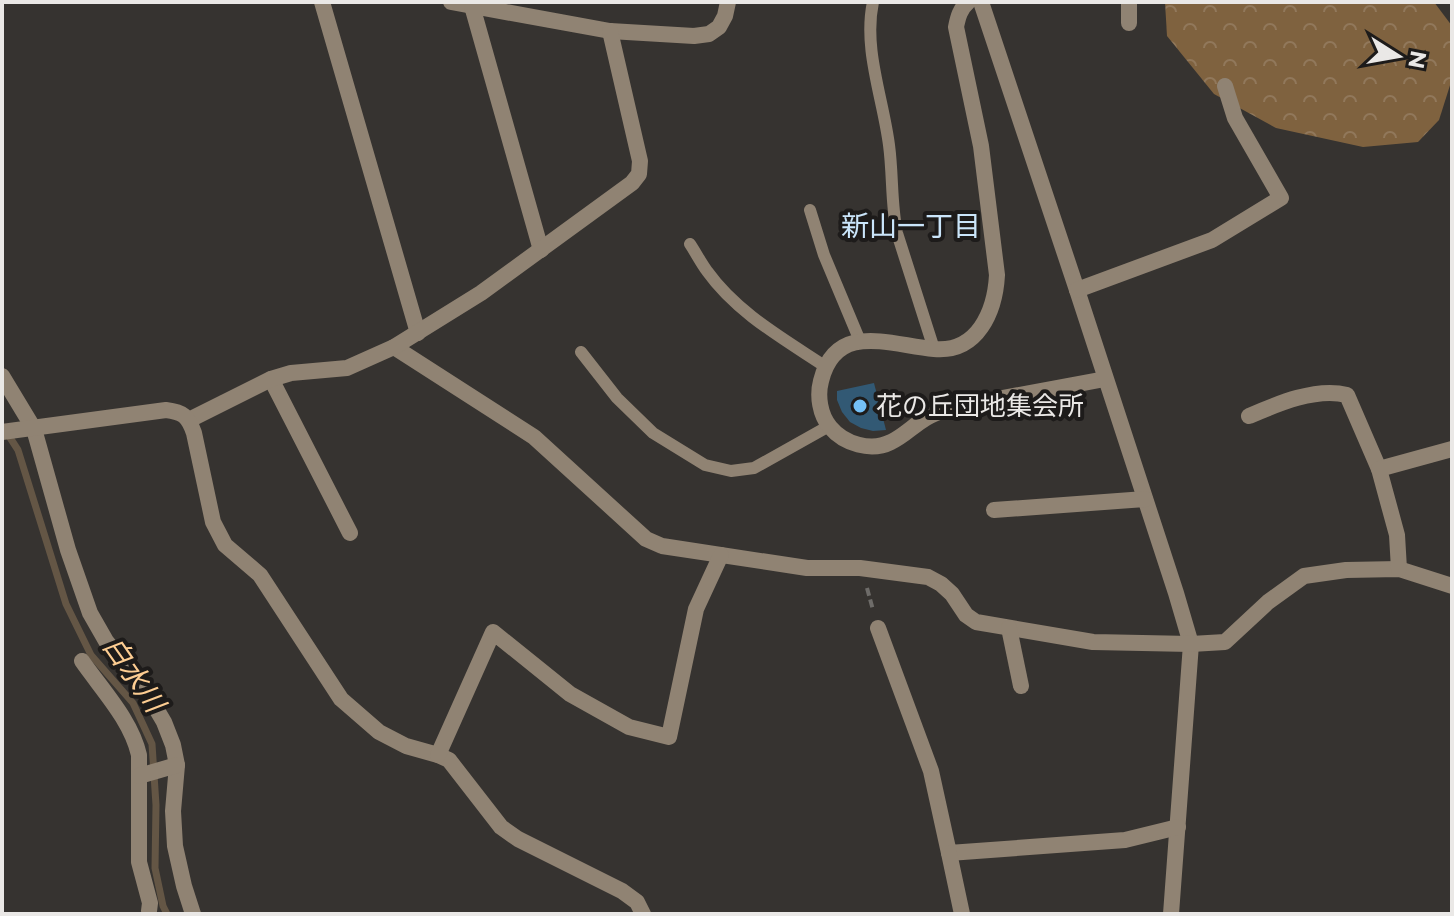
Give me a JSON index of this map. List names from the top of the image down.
{
  "districts": ["新山一丁目"],
  "water": ["白水川"],
  "places": ["花の丘団地集会所"],
  "north": "right"
}
